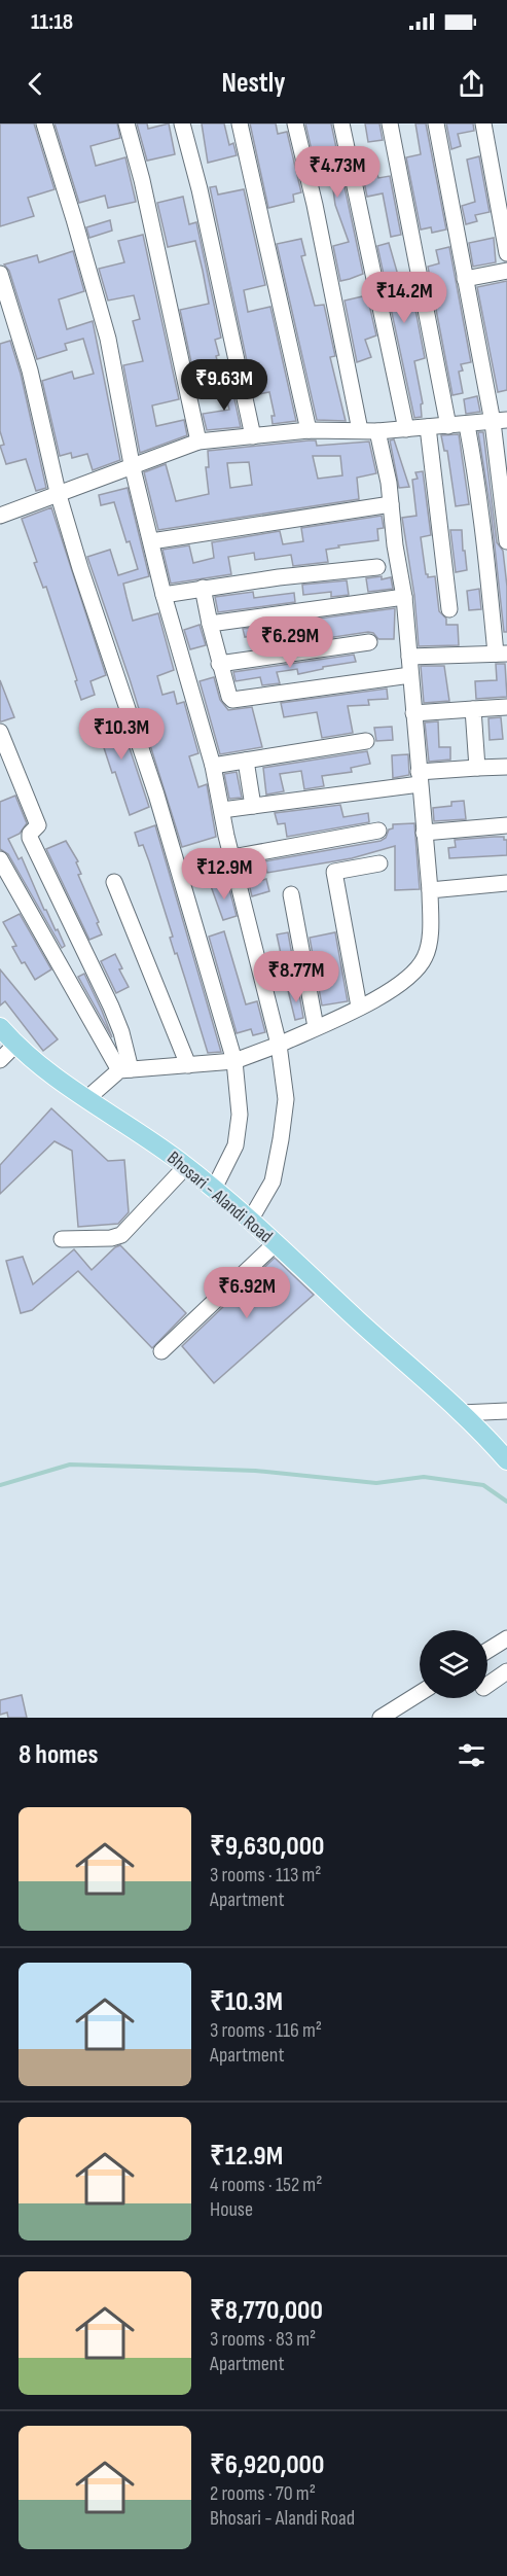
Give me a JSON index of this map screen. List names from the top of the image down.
{
  "streets": {
    "main road": ["Bhosari - Alandi Road"]
  },
  "page": {
    "status": "11:18",
    "header": "Nestly",
    "price": [
      "₹4.73M",
      "₹14.2M",
      "₹9.63M",
      "₹6.29M",
      "₹10.3M",
      "₹12.9M",
      "₹8.77M",
      "₹6.92M"
    ],
    "heading": "8 homes",
    "list": [
      {
        "name": "₹9,630,000",
        "note": "3 rooms · 113 m² · Apartment"
      },
      {
        "name": "₹10.3M",
        "note": "3 rooms · 116 m² · Apartment"
      },
      {
        "name": "₹12.9M",
        "note": "4 rooms · 152 m² · House"
      },
      {
        "name": "₹8,770,000",
        "note": "3 rooms · 83 m² · Apartment"
      },
      {
        "name": "₹6,920,000",
        "note": "2 rooms · 70 m² · Bhosari - Alandi Road"
      }
    ]
  }
}
